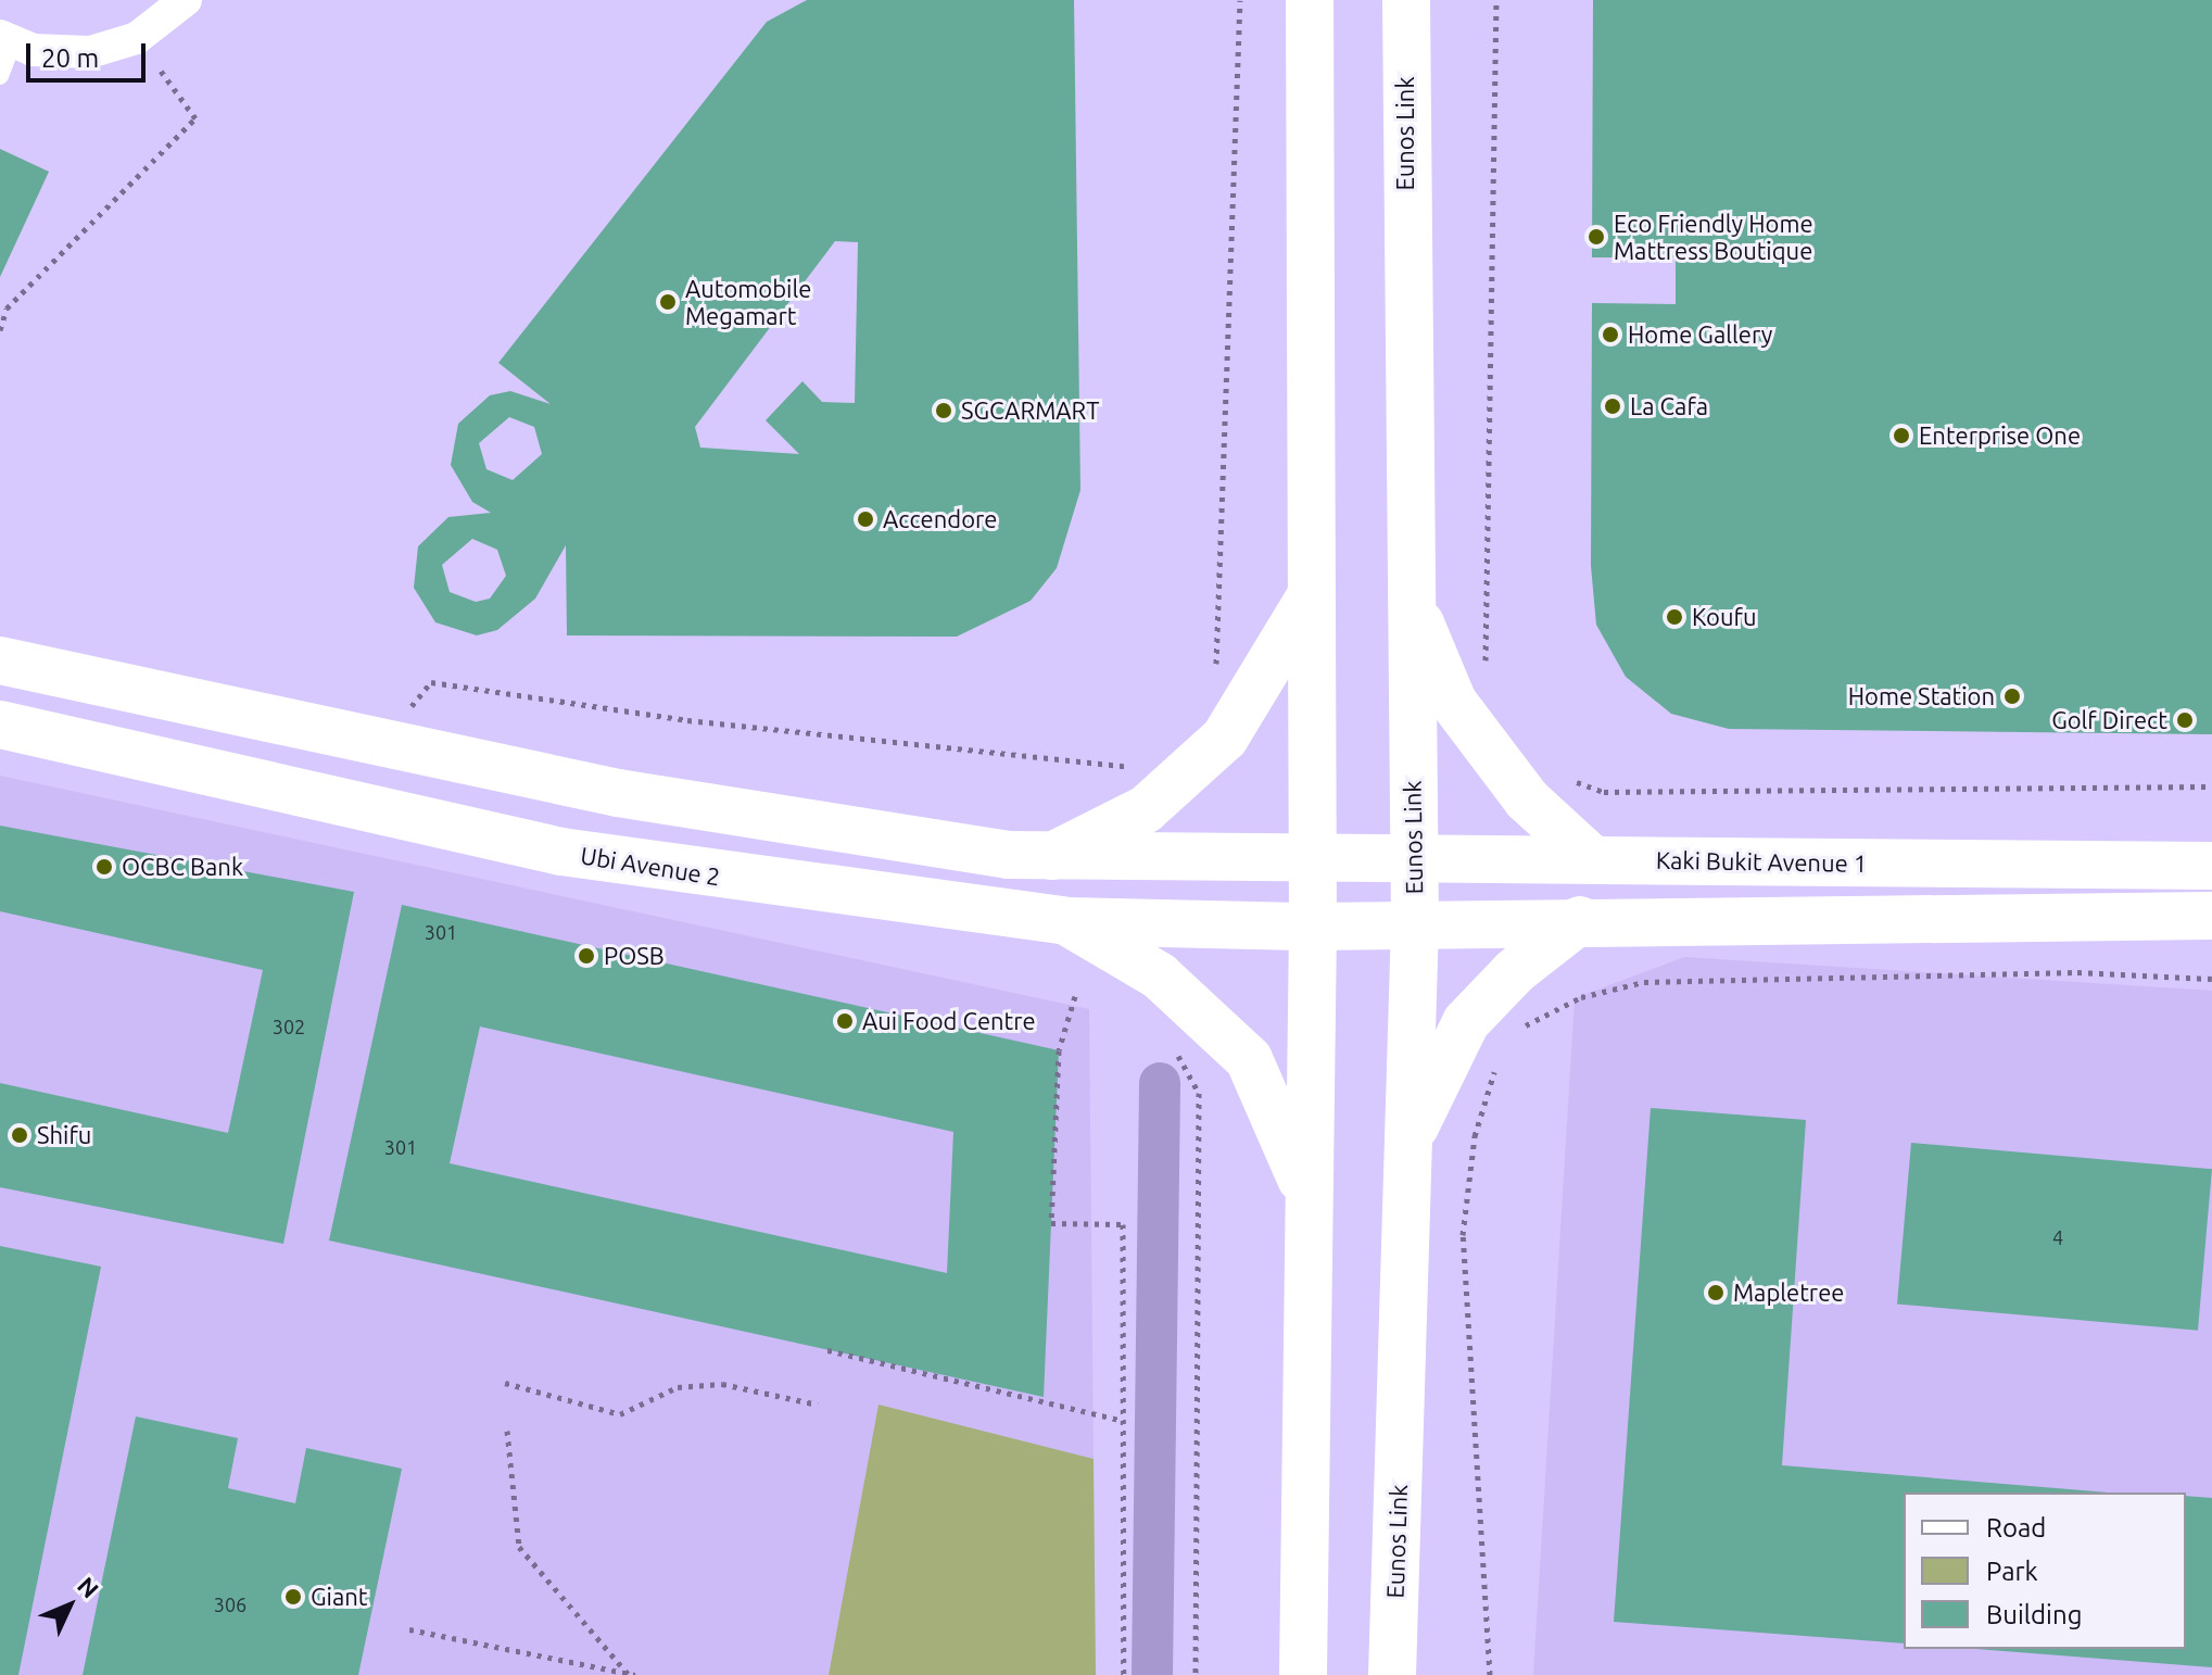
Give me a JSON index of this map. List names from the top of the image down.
{
  "streets": {
    "main road": ["Eunos Link", "Kaki Bukit Avenue 1", "Ubi Avenue 2"]
  },
  "crossings": [
    ["Eunos Link", "Kaki Bukit Avenue 1"]
  ],
  "places": [
    "Eco Friendly Home Mattress Boutique",
    "Automobile Megamart",
    "Home Gallery",
    "La Cafa",
    "SGCARMART",
    "Enterprise One",
    "Accendore",
    "Koufu",
    "Home Station",
    "Golf Direct",
    "OCBC Bank",
    "POSB",
    "Aui Food Centre",
    "Shifu",
    "Mapletree",
    "Giant"
  ],
  "house_numbers": [
    "301",
    "302",
    "301",
    "4",
    "306"
  ],
  "legend": ["Road", "Park", "Building"],
  "scale_bar": "20 m",
  "north": "top right"
}
